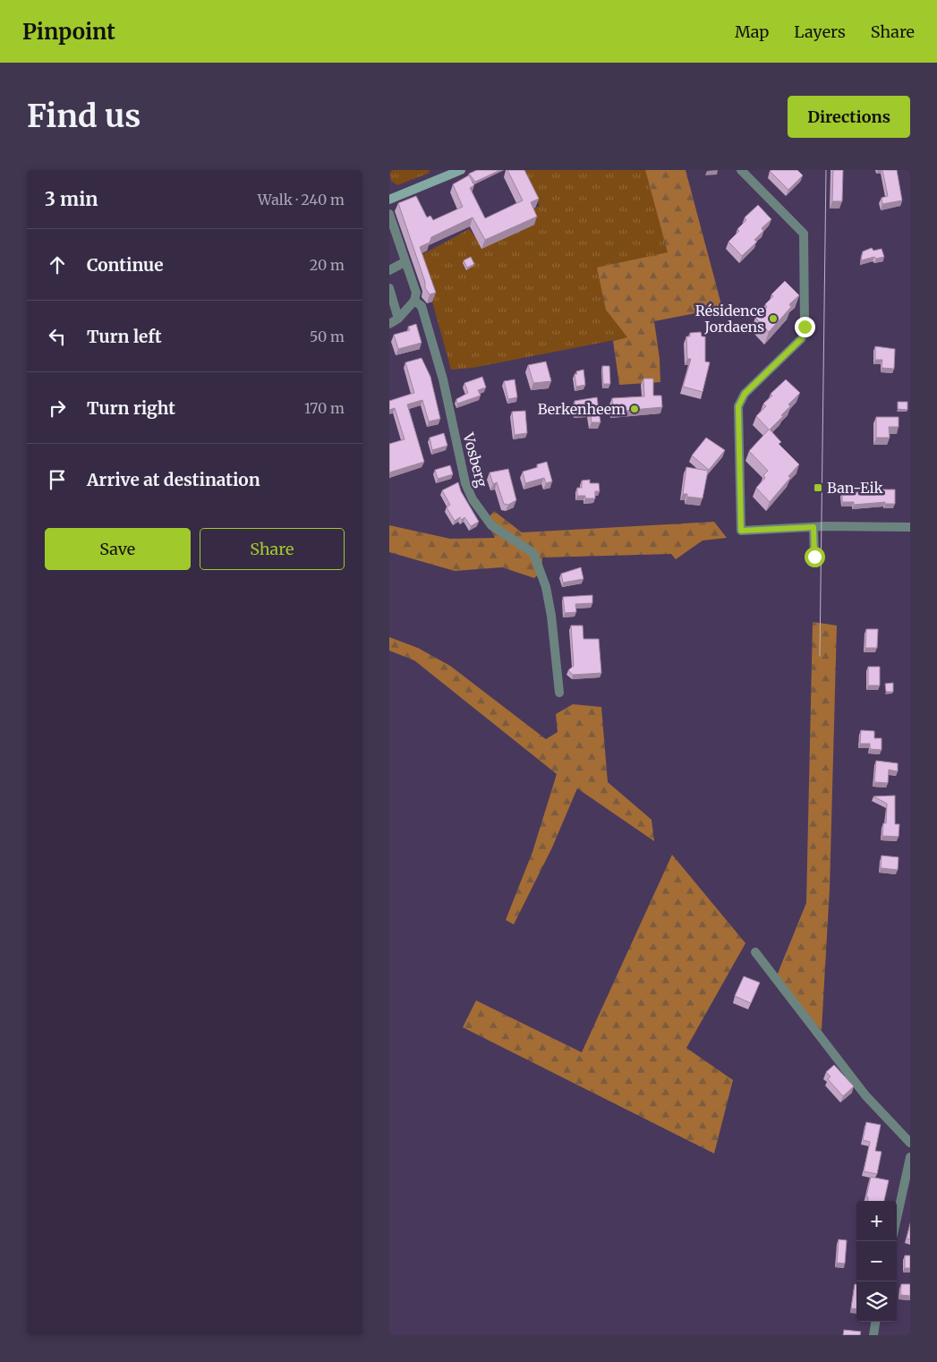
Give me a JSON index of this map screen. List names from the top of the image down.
{
  "streets": {
    "street": ["Vosberg"]
  },
  "places": {
    "other": ["Résidence Jordaens", "Berkenheem"],
    "transit": ["Ban-Eik"]
  },
  "page": {
    "header": "Pinpoint",
    "nav": ["Map", "Layers", "Share"],
    "buttons": [
      "Directions",
      ["Save", "Share"]
    ],
    "title": "Find us",
    "heading": ["3 min", "Walk · 240 m"],
    "list": [
      ["Continue", "20 m"],
      ["Turn left", "50 m"],
      ["Turn right", "170 m"],
      "Arrive at destination"
    ],
    "map_buttons": ["+", "−"]
  }
}
